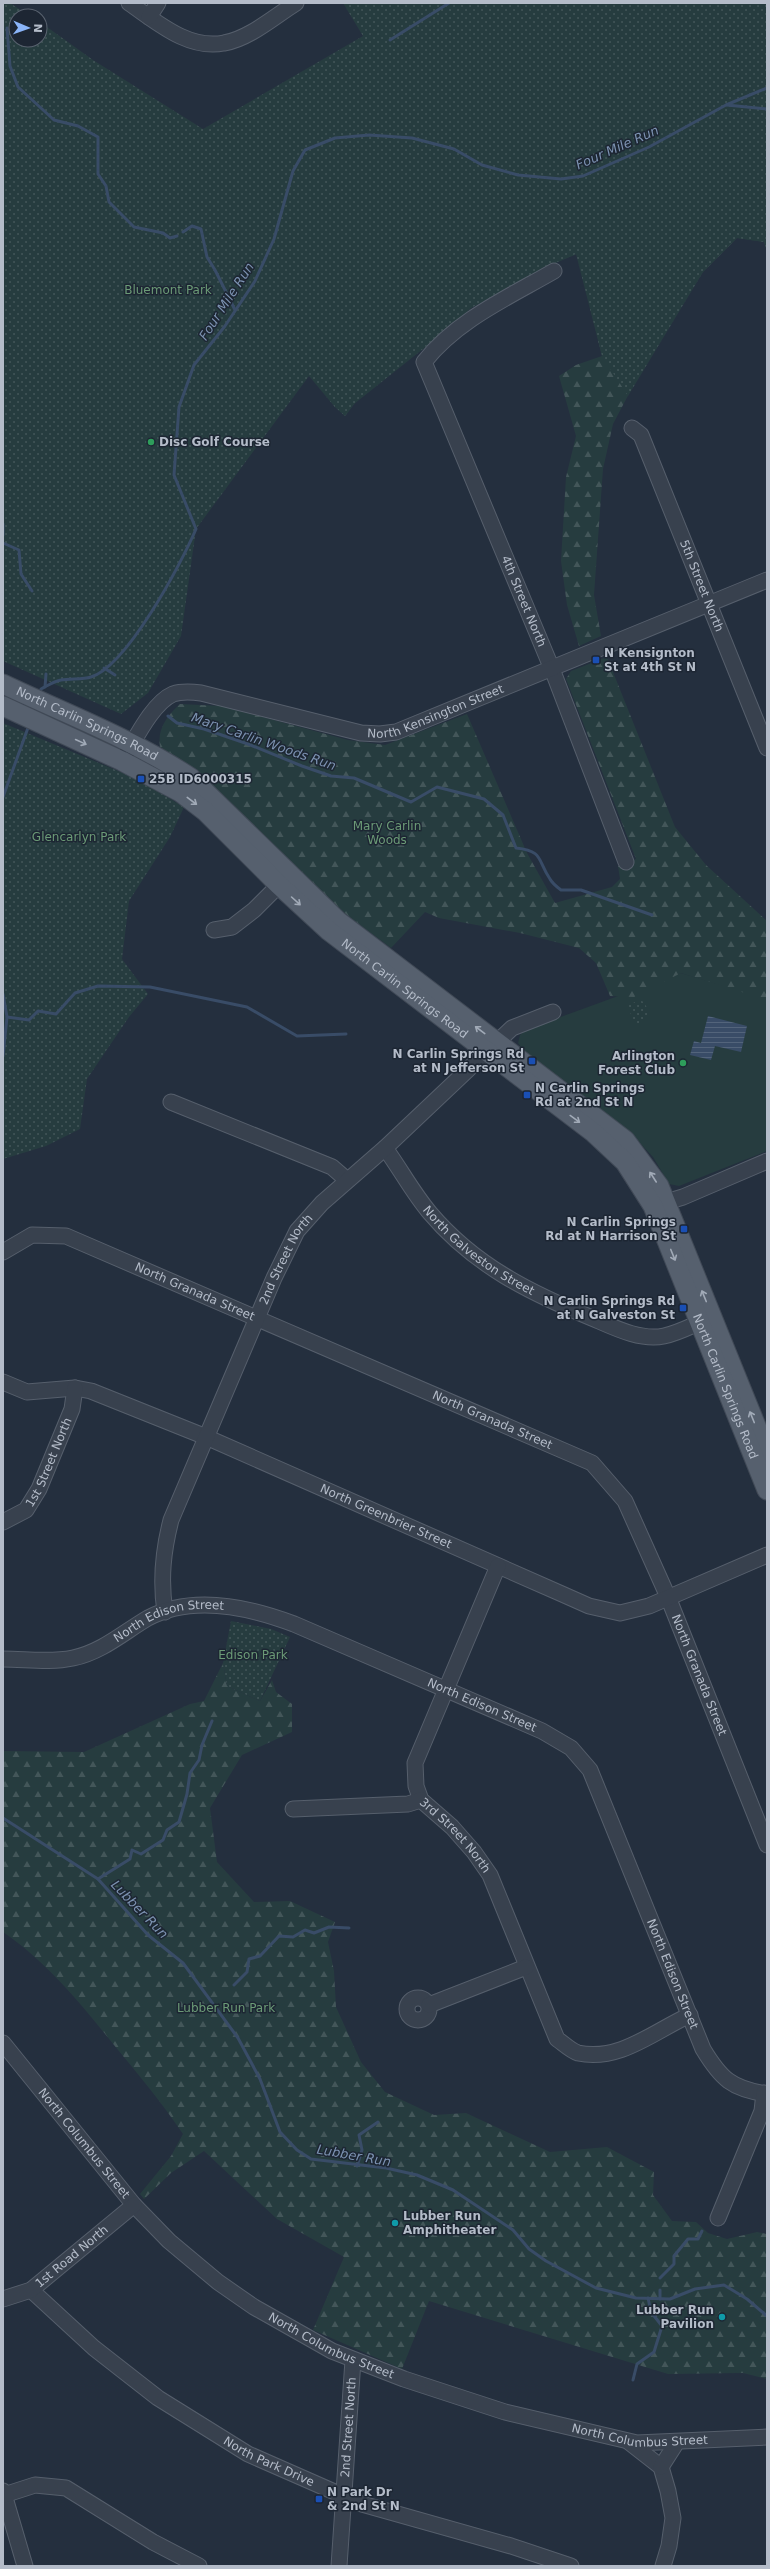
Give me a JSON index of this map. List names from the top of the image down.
{
  "streets": {
    "main road": ["North Carlin Springs Road"],
    "street": [
      "5th Street North",
      "4th Street North",
      "North Kensington Street",
      "North Galveston Street",
      "2nd Street North",
      "North Granada Street",
      "1st Street North",
      "North Greenbrier Street",
      "North Edison Street",
      "3rd Street North",
      "North Columbus Street",
      "1st Road North",
      "North Park Drive"
    ]
  },
  "crossings": [
    ["5th Street North", "North Kensington Street"],
    ["4th Street North", "North Kensington Street"],
    ["North Kensington Street", "North Carlin Springs Road"],
    ["North Carlin Springs Road", "North Galveston Street"],
    ["North Carlin Springs Road", "2nd Street North"],
    ["North Galveston Street", "2nd Street North"],
    ["2nd Street North", "North Granada Street"],
    ["2nd Street North", "North Greenbrier Street"],
    ["2nd Street North", "North Edison Street"],
    ["2nd Street North", "North Columbus Street"],
    ["2nd Street North", "North Park Drive"],
    ["North Granada Street", "North Greenbrier Street"],
    ["1st Street North", "North Greenbrier Street"],
    ["North Greenbrier Street", "3rd Street North"],
    ["North Edison Street", "3rd Street North"],
    ["North Columbus Street", "1st Road North"],
    ["1st Road North", "North Park Drive"]
  ],
  "water": ["Four Mile Run", "Mary Carlin Woods Run", "Lubber Run"],
  "parks": [
    "Bluemont Park",
    "Mary Carlin Woods",
    "Glencarlyn Park",
    "Edison Park",
    "Lubber Run Park"
  ],
  "places": {
    "other": [
      "Disc Golf Course",
      "Arlington Forest Club",
      "Lubber Run Amphitheater",
      "Lubber Run Pavilion"
    ],
    "transit": [
      "N Kensignton St at 4th St N",
      "25B ID6000315",
      "N Carlin Springs Rd at N Jefferson St",
      "N Carlin Springs Rd at 2nd St N",
      "N Carlin Springs Rd at N Harrison St",
      "N Carlin Springs Rd at N Galveston St",
      "N Park Dr & 2nd St N"
    ]
  },
  "north": "right"
}
